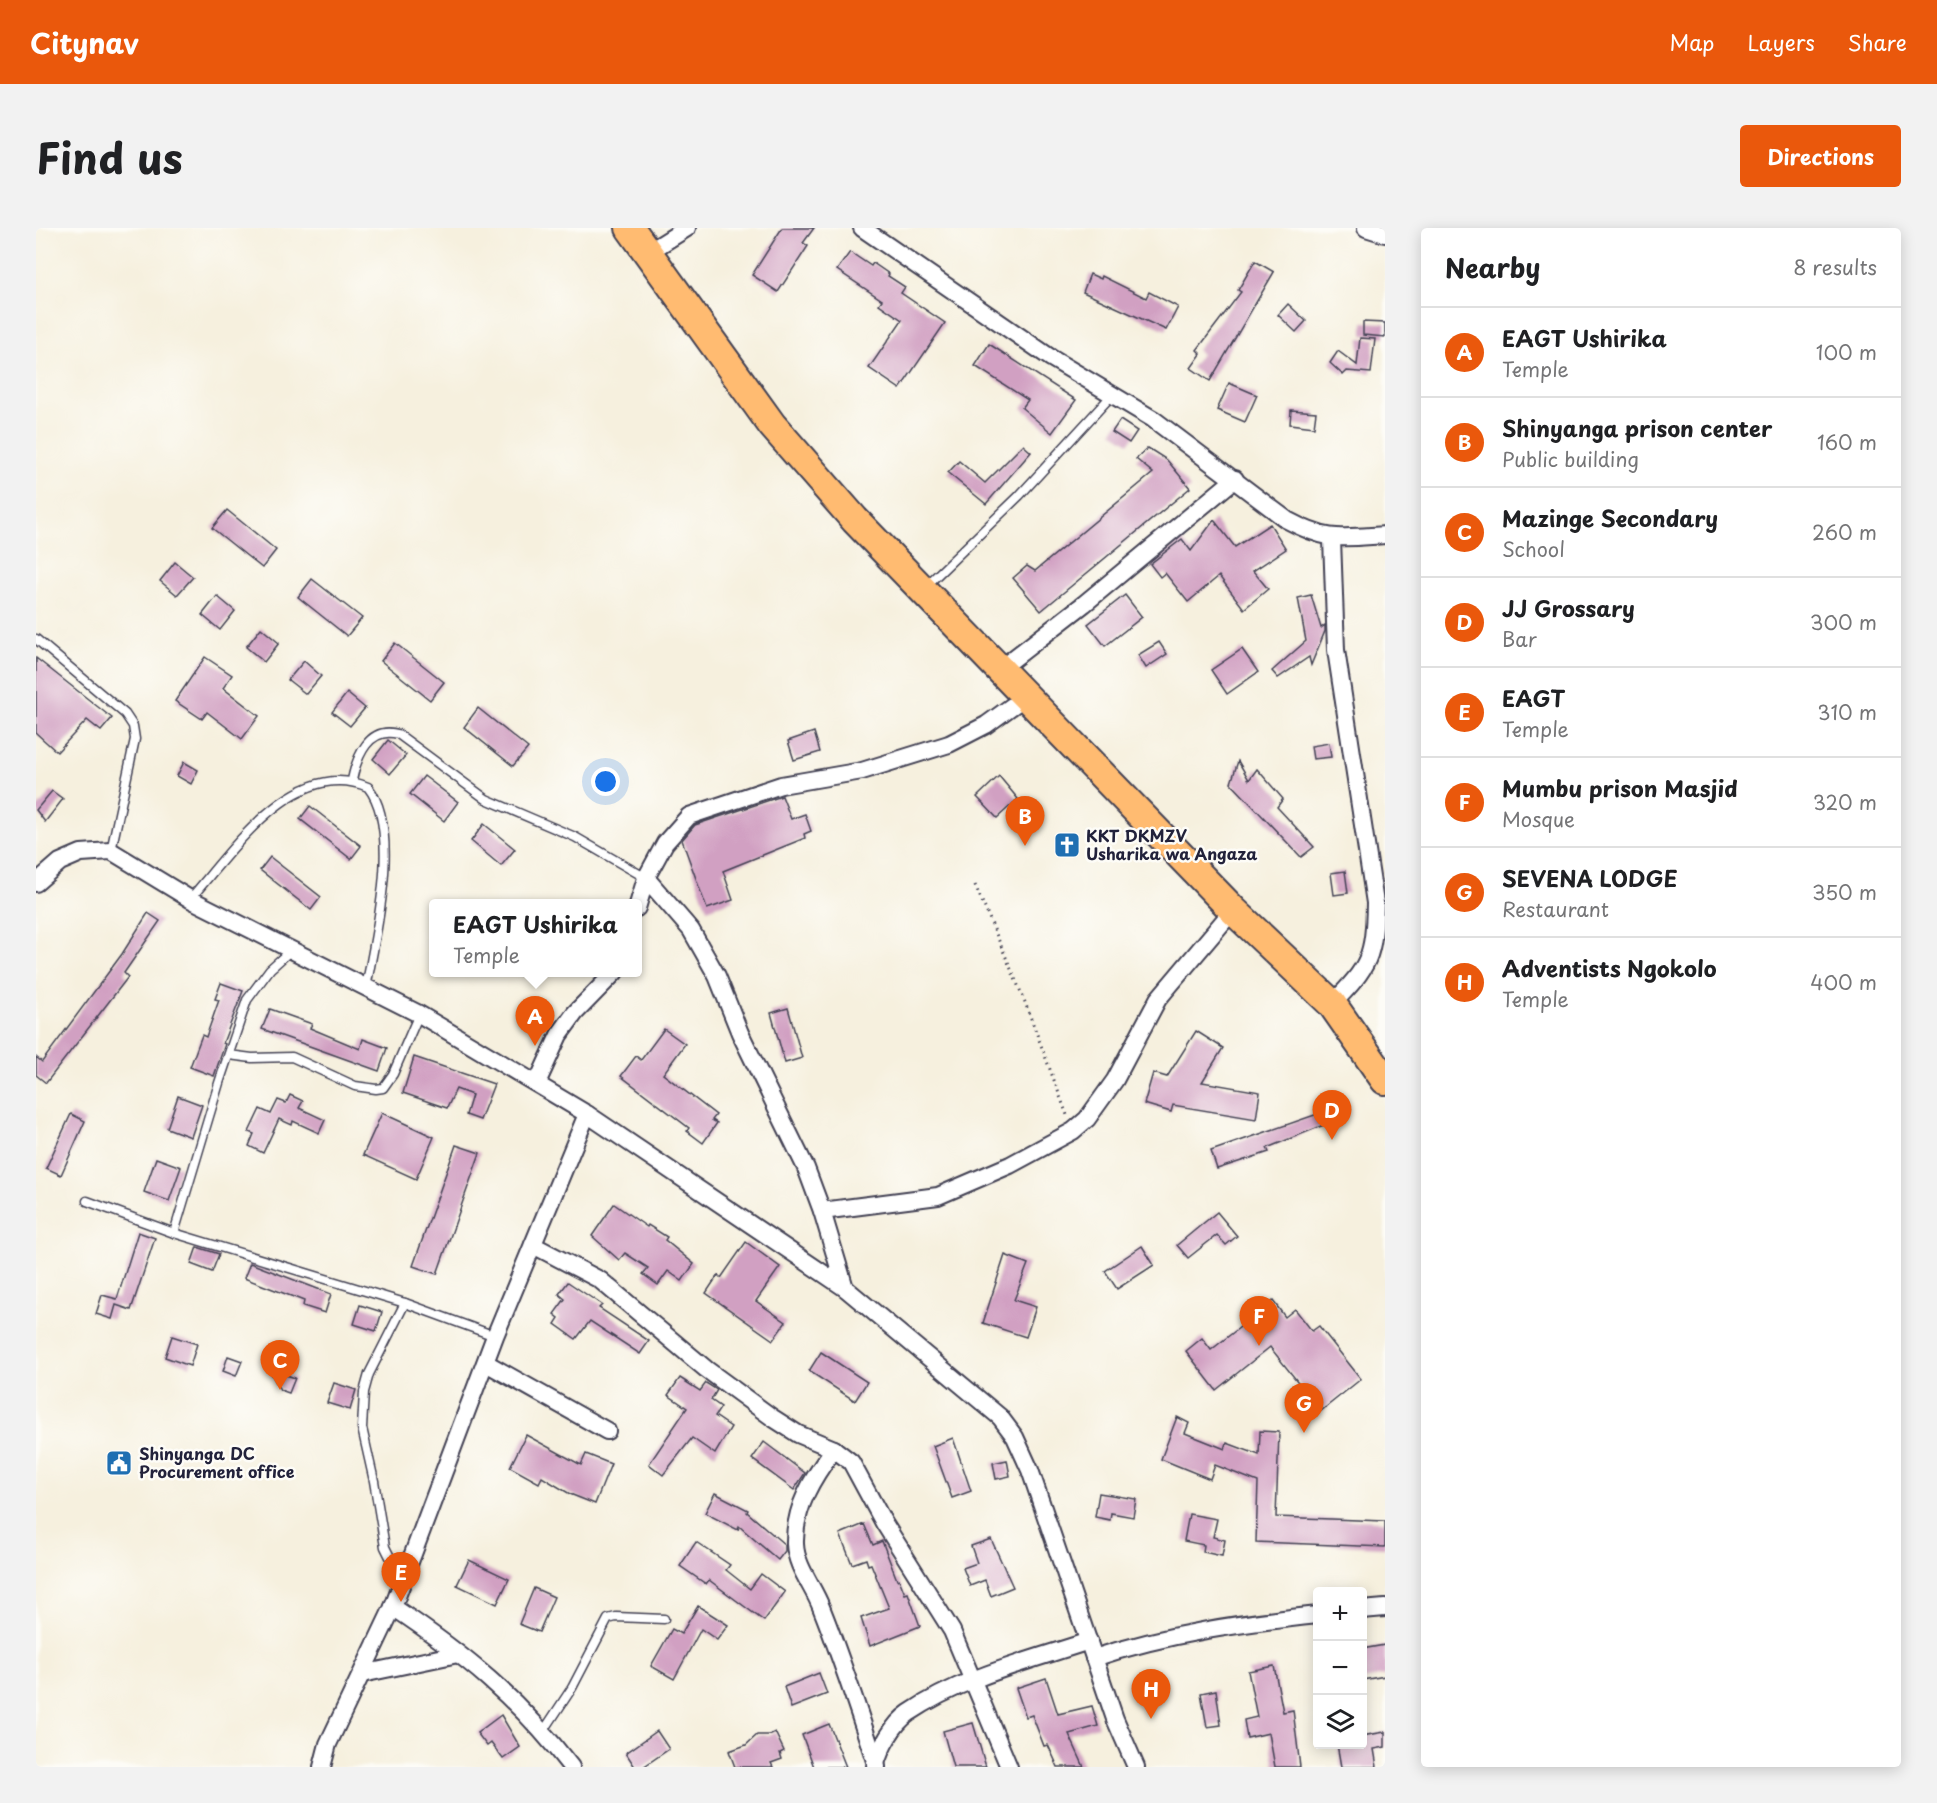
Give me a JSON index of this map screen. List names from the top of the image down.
{
  "places": {
    "church": ["KKT DKMZV Usharika wa Angaza"],
    "public building": ["Shinyanga DC Procurement office"]
  },
  "page": {
    "header": "Citynav",
    "nav": ["Map", "Layers", "Share"],
    "title": "Find us",
    "buttons": "Directions",
    "heading": ["Nearby", "8 results"],
    "list": [
      {
        "mark": "A",
        "name": "EAGT Ushirika",
        "note": "Temple",
        "value": "100 m"
      },
      {
        "mark": "B",
        "name": "Shinyanga prison center",
        "note": "Public building",
        "value": "160 m"
      },
      {
        "mark": "C",
        "name": "Mazinge Secondary",
        "note": "School",
        "value": "260 m"
      },
      {
        "mark": "D",
        "name": "JJ Grossary",
        "note": "Bar",
        "value": "300 m"
      },
      {
        "mark": "E",
        "name": "EAGT",
        "note": "Temple",
        "value": "310 m"
      },
      {
        "mark": "F",
        "name": "Mumbu prison Masjid",
        "note": "Mosque",
        "value": "320 m"
      },
      {
        "mark": "G",
        "name": "SEVENA LODGE",
        "note": "Restaurant",
        "value": "350 m"
      },
      {
        "mark": "H",
        "name": "Adventists Ngokolo",
        "note": "Temple",
        "value": "400 m"
      }
    ],
    "pins": [
      "B",
      "A",
      "D",
      "F",
      "C",
      "G",
      "E",
      "H"
    ],
    "popup": ["EAGT Ushirika", "Temple"],
    "map_buttons": ["+", "−"]
  }
}
